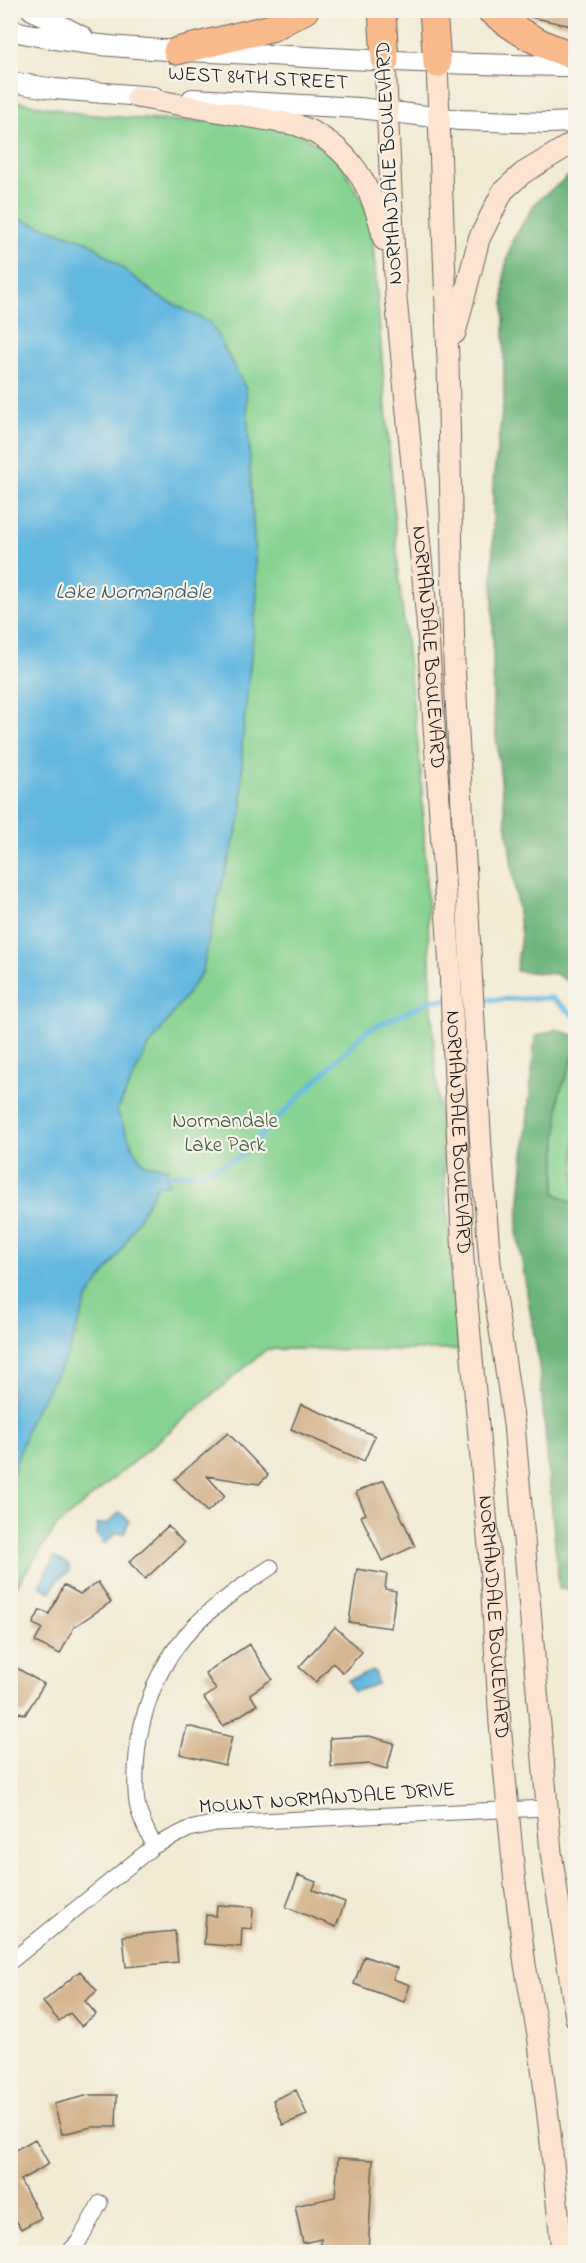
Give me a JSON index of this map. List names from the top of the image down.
{
  "streets": {
    "highway": ["NORMANDALE BOULEVARD"],
    "street": ["WEST 84TH STREET", "MOUNT NORMANDALE DRIVE"]
  },
  "crossings": [
    ["WEST 84TH STREET", "NORMANDALE BOULEVARD"],
    ["NORMANDALE BOULEVARD", "MOUNT NORMANDALE DRIVE"]
  ],
  "water": ["Lake Normandale"],
  "parks": ["Normandale Lake Park"]
}
